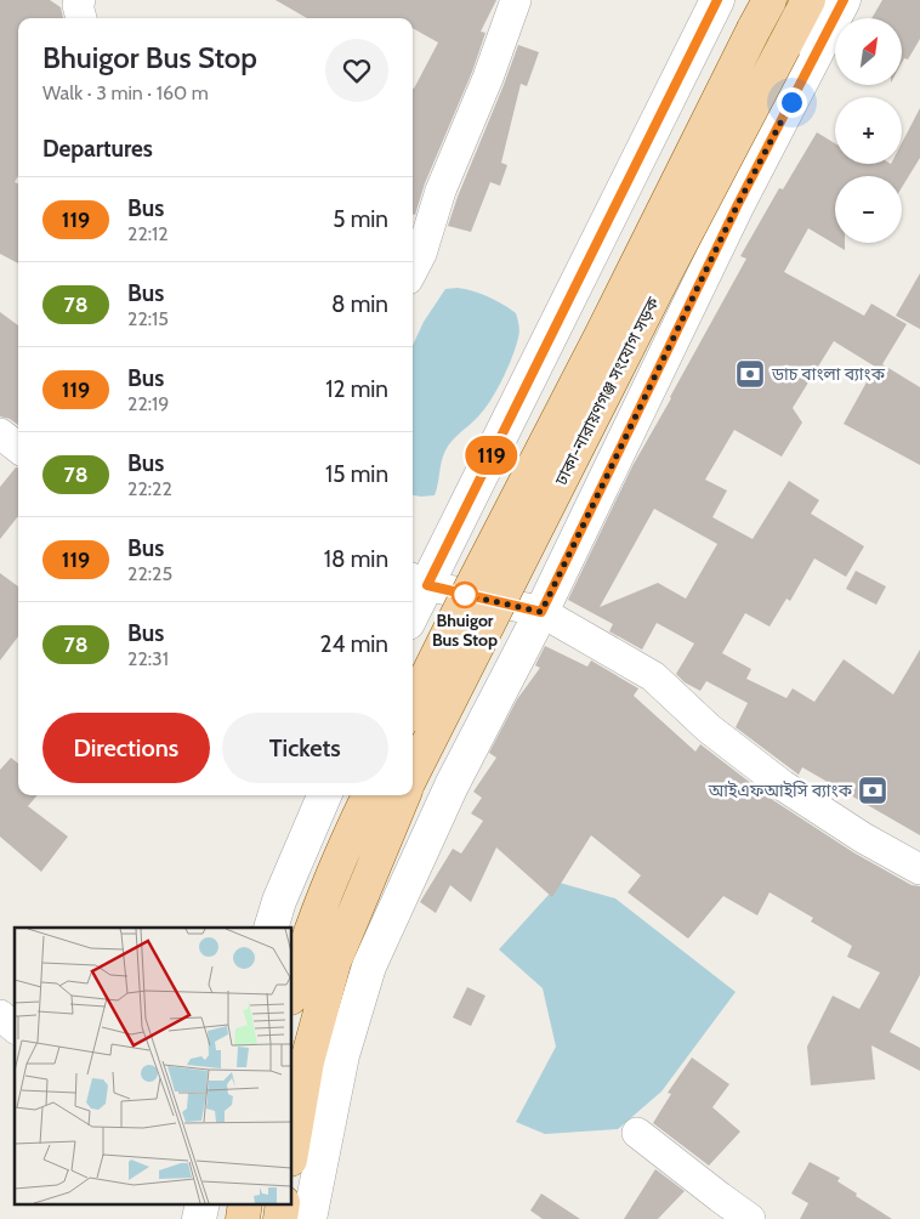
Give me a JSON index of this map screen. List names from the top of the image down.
{
  "streets": {
    "main road": ["ঢাকা-নারায়ণগঞ্জ সংযোগ সড়ক"]
  },
  "places": {
    "bank": ["ডাচ বাংলা ব্যাংক", "আইএফআইসি ব্যাংক"],
    "other": ["Bhuigor Bus Stop"]
  },
  "lines": ["bus line 119"],
  "north": "top right",
  "page": {
    "on_map": "119",
    "map_buttons": ["+", "−"],
    "heading": [
      ["Bhuigor Bus Stop", "Walk · 3 min · 160 m"],
      "Departures"
    ],
    "list": [
      {
        "mark": "119",
        "name": "Bus",
        "note": "22:12",
        "value": "5 min"
      },
      {
        "mark": "78",
        "name": "Bus",
        "note": "22:15",
        "value": "8 min"
      },
      {
        "mark": "119",
        "name": "Bus",
        "note": "22:19",
        "value": "12 min"
      },
      {
        "mark": "78",
        "name": "Bus",
        "note": "22:22",
        "value": "15 min"
      },
      {
        "mark": "119",
        "name": "Bus",
        "note": "22:25",
        "value": "18 min"
      },
      {
        "mark": "78",
        "name": "Bus",
        "note": "22:31",
        "value": "24 min"
      }
    ],
    "buttons": ["Directions", "Tickets"]
  }
}
